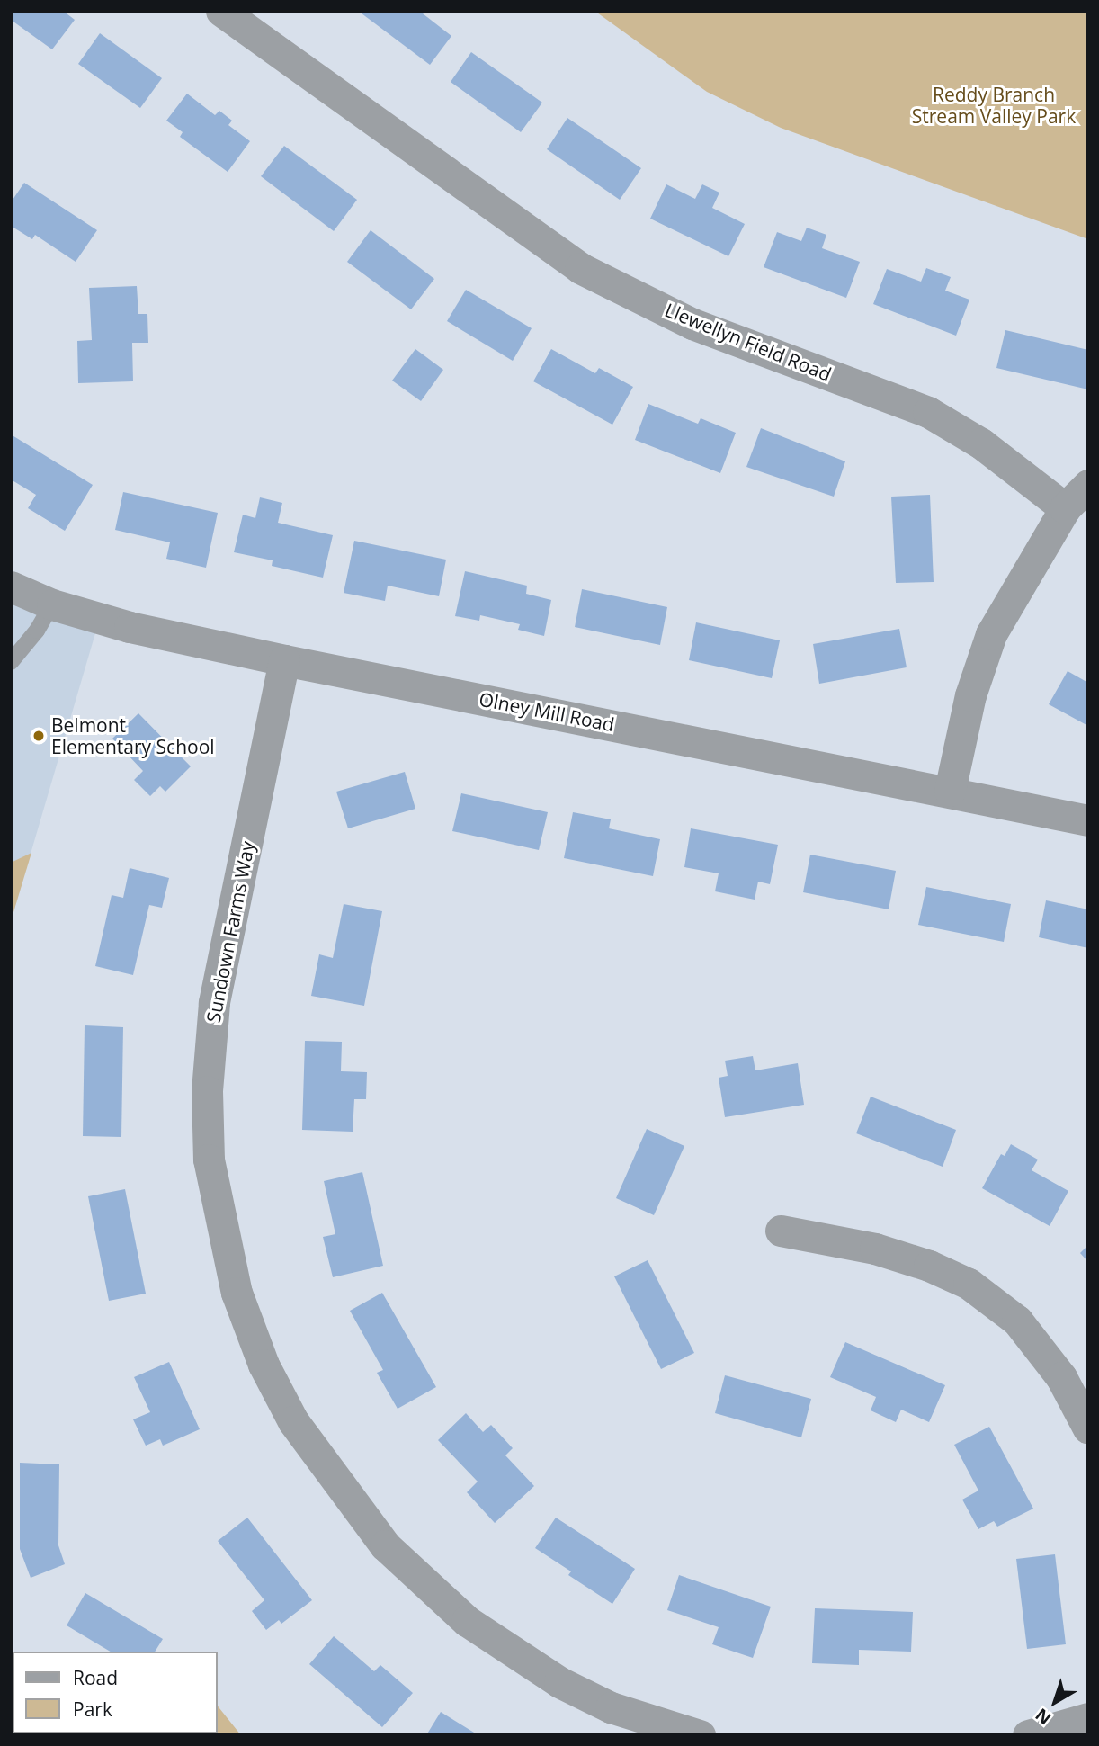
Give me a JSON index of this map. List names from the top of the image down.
{
  "streets": {
    "street": ["Llewellyn Field Road", "Olney Mill Road", "Sundown Farms Way"]
  },
  "crossings": [
    ["Olney Mill Road", "Sundown Farms Way"]
  ],
  "parks": ["Reddy Branch Stream Valley Park"],
  "places": ["Belmont Elementary School"],
  "legend": ["Road", "Park"],
  "north": "bottom left"
}
